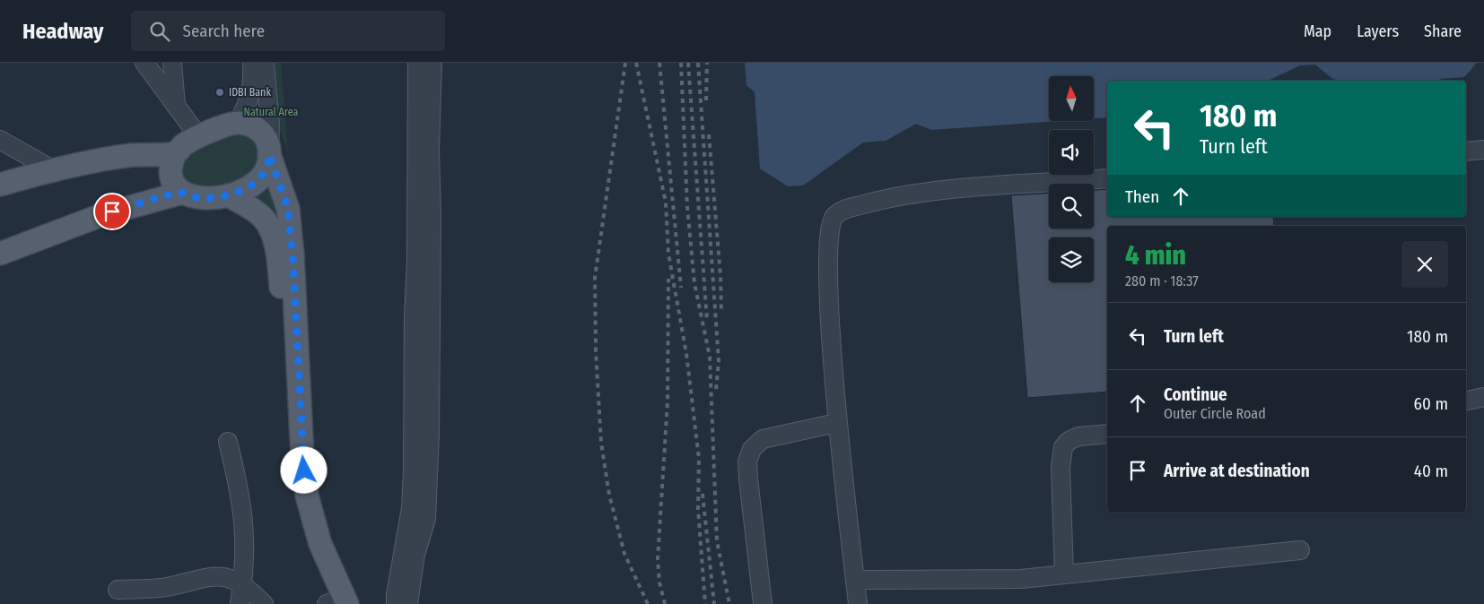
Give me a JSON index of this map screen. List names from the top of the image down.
{
  "parks": ["Natural Area"],
  "places": ["IDBI Bank"],
  "north": "top",
  "page": {
    "header": "Headway",
    "search": "Search here",
    "nav": ["Map", "Layers", "Share"],
    "turn": ["180 m", "Turn left"],
    "then": "Then",
    "heading": ["4 min", "280 m · 18:37"],
    "list": [
      {
        "name": "Turn left",
        "value": "180 m"
      },
      {
        "name": "Continue",
        "note": "Outer Circle Road",
        "value": "60 m"
      },
      {
        "name": "Arrive at destination",
        "value": "40 m"
      }
    ]
  }
}
